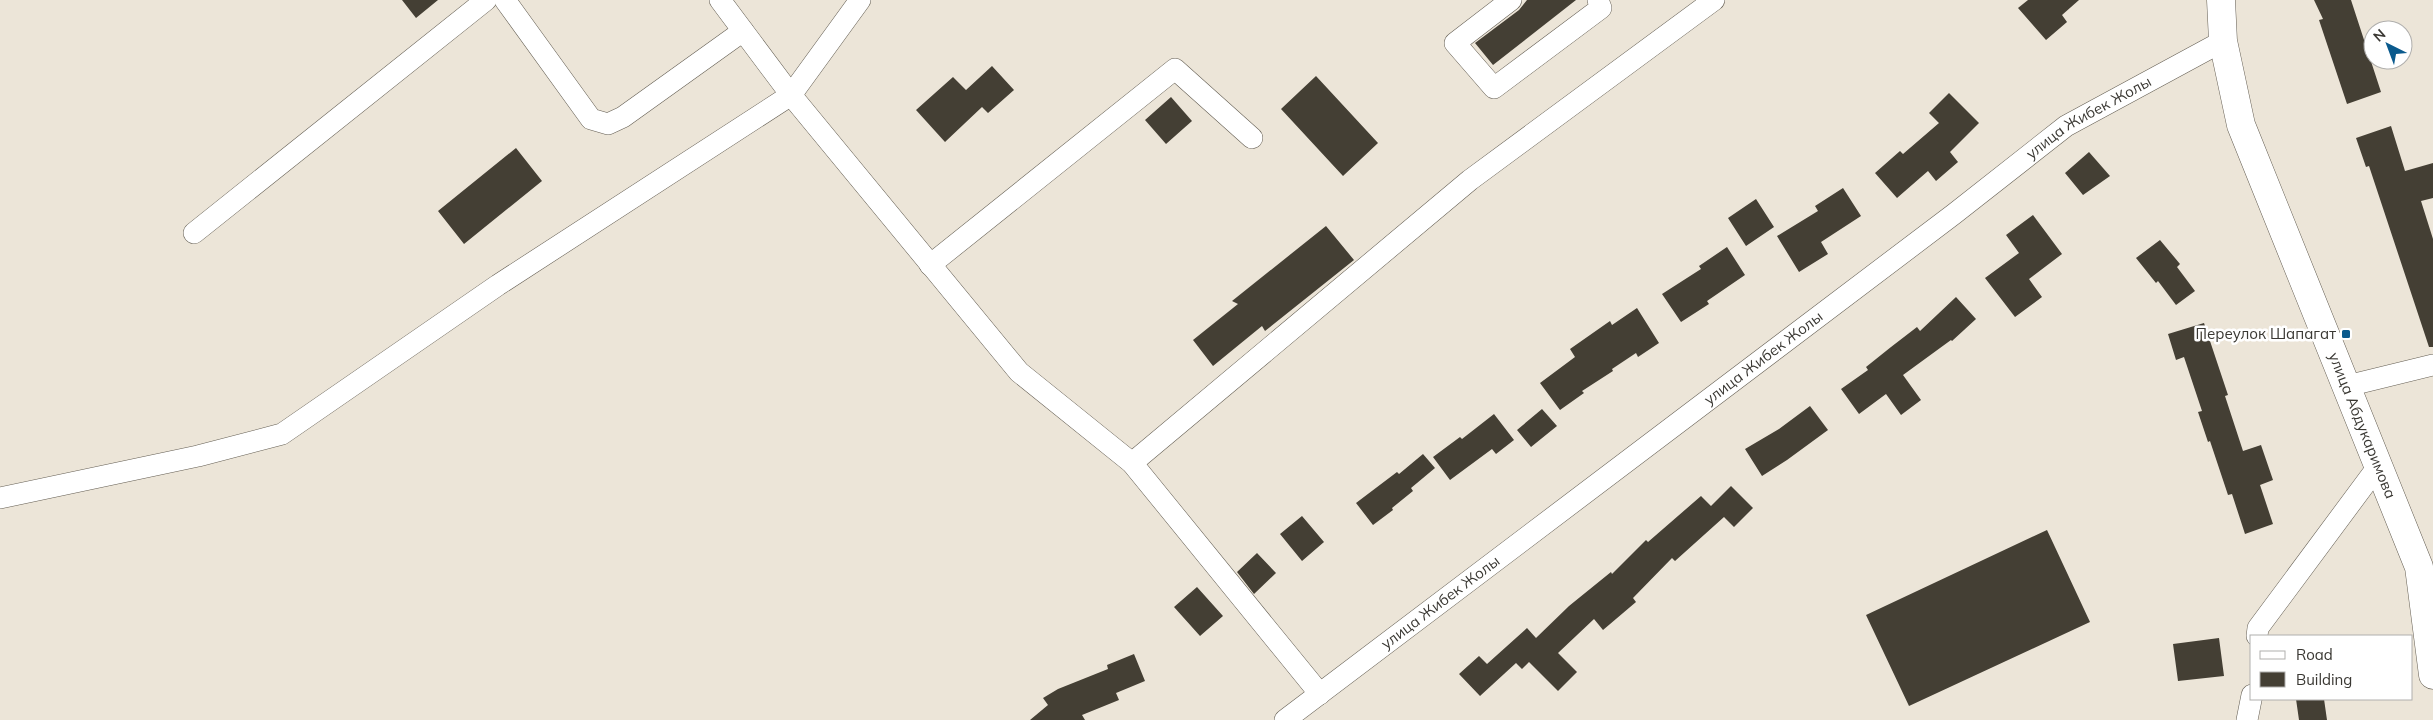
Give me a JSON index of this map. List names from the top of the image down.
{
  "streets": {
    "main road": ["улица Абдукаримова"],
    "street": ["улица Жибек Жолы"]
  },
  "crossings": [
    ["улица Жибек Жолы", "улица Абдукаримова"]
  ],
  "places": {
    "transit": ["Переулок Шапагат"]
  },
  "legend": ["Road", "Building"],
  "north": "top left"
}
